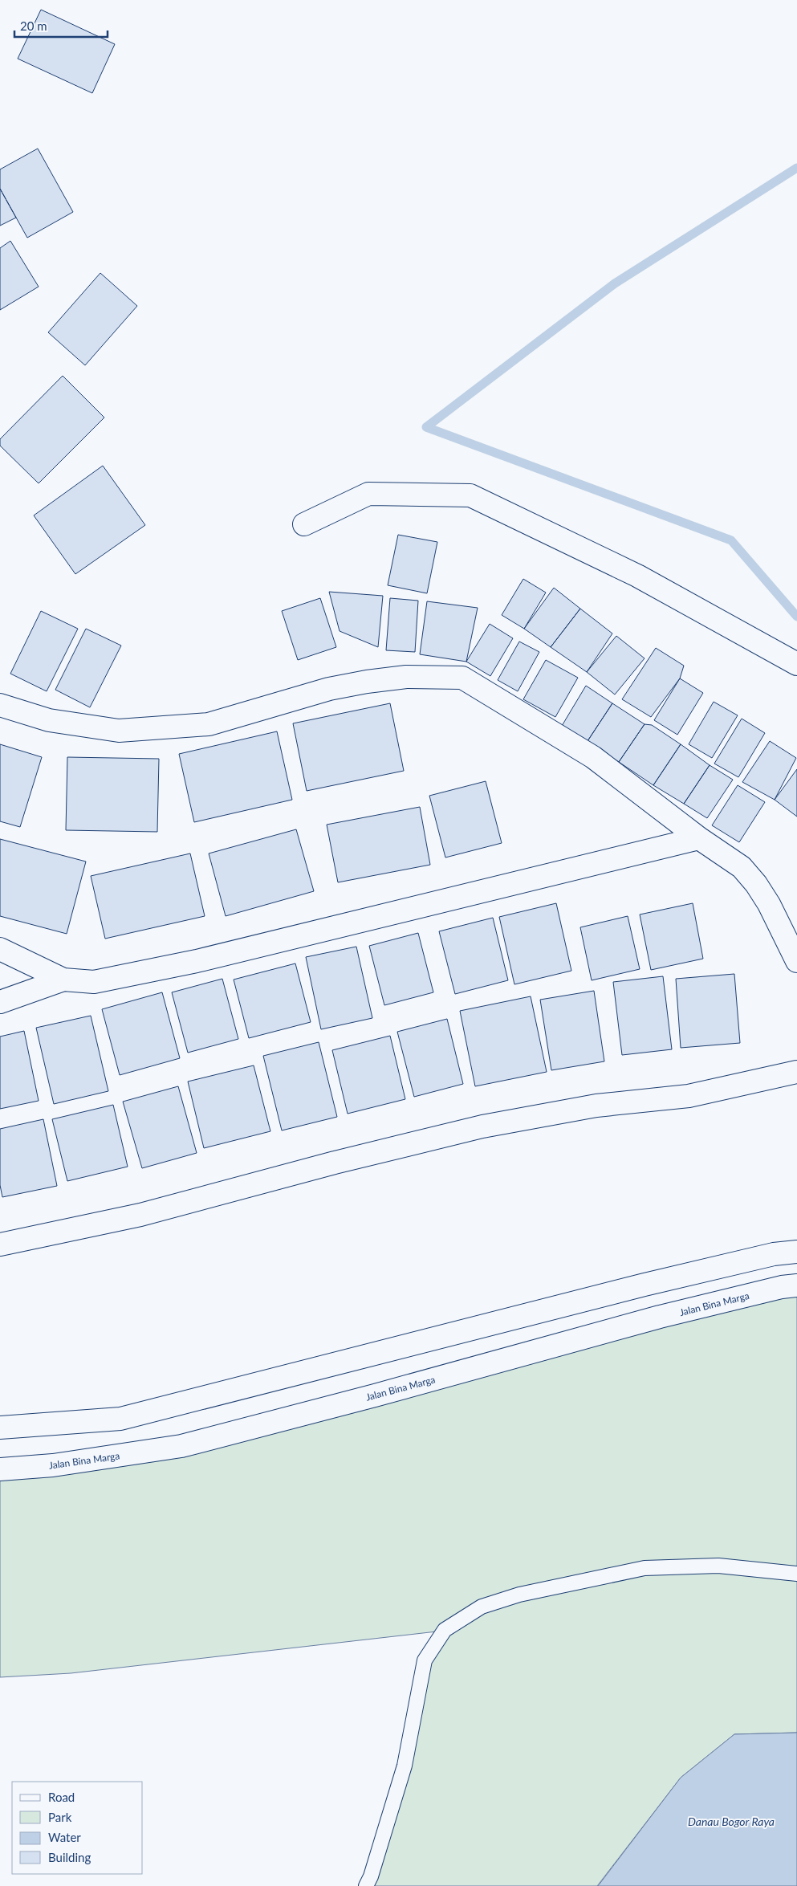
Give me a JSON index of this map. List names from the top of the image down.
{
  "streets": {
    "street": ["Jalan Bina Marga"]
  },
  "water": ["Danau Bogor Raya"],
  "legend": [
    "Road",
    "Park",
    "Water",
    "Building"
  ],
  "scale_bar": "20 m"
}
